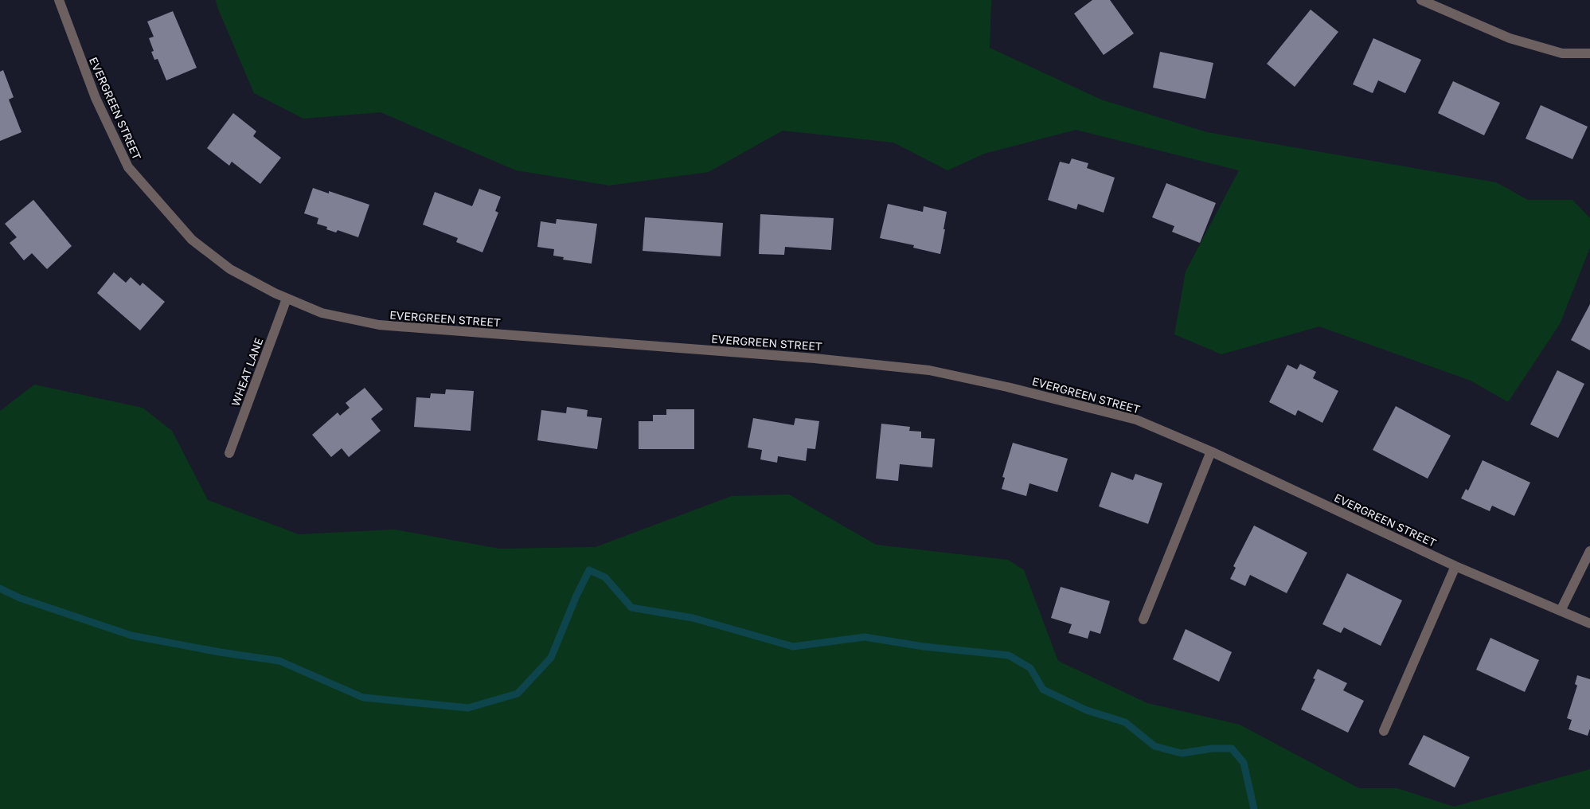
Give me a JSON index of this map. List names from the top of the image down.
{
  "streets": {
    "street": ["EVERGREEN STREET", "WHEAT LANE"]
  },
  "crossings": [
    ["EVERGREEN STREET", "WHEAT LANE"]
  ]
}
